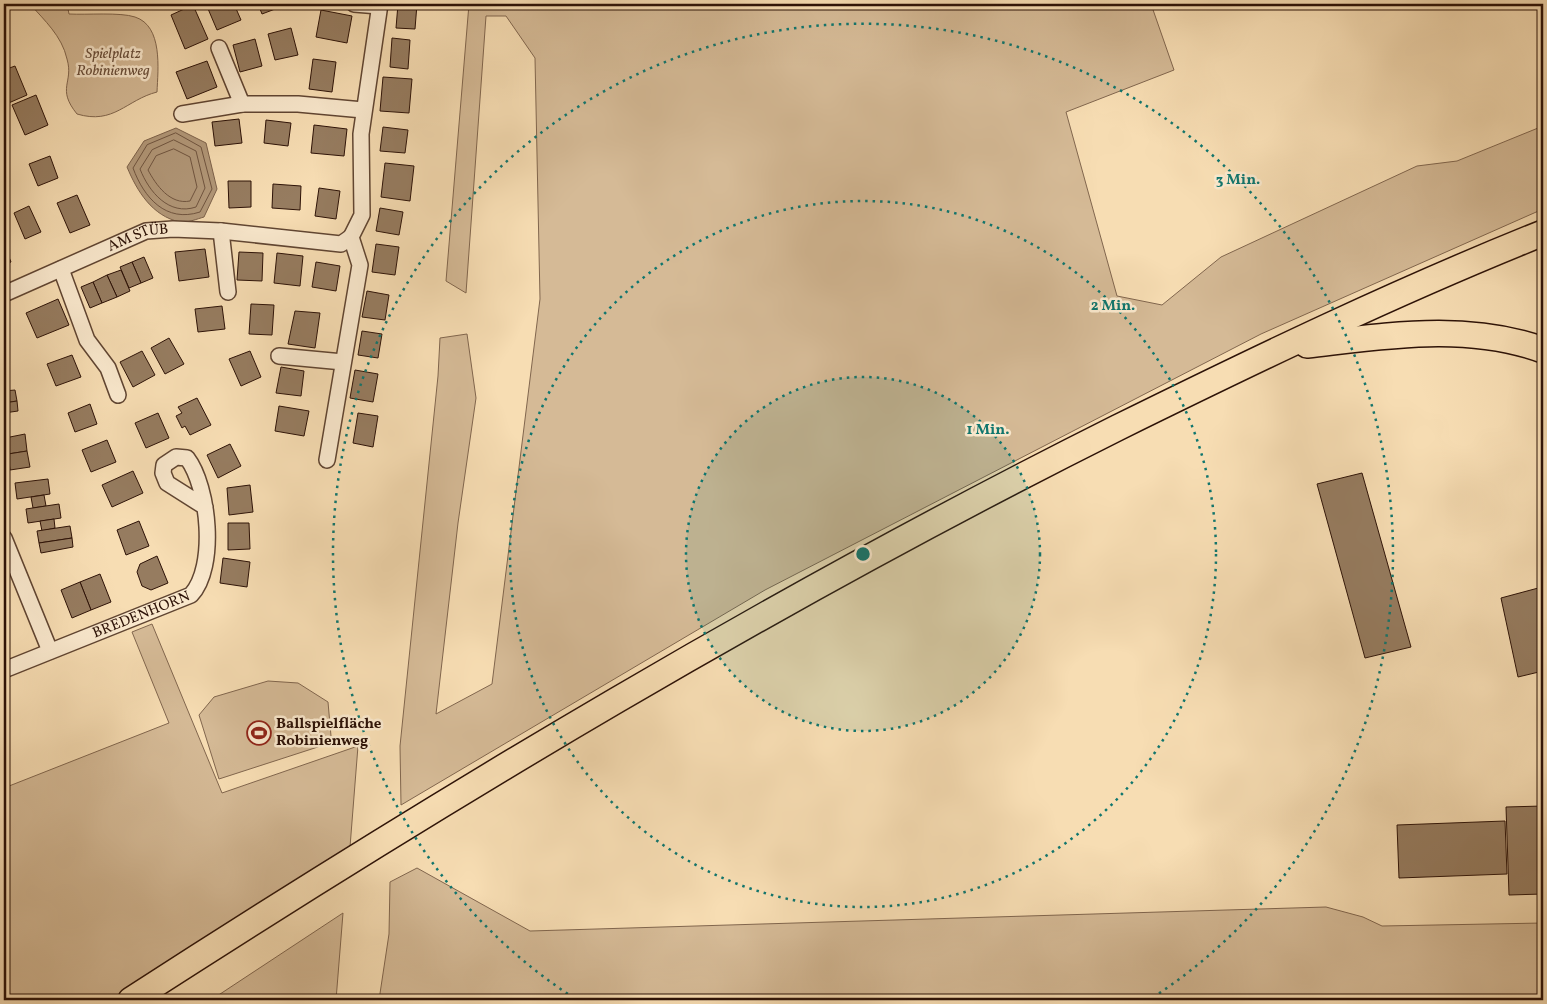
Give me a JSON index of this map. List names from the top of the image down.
{
  "streets": {
    "street": ["AM STÜB", "BREDENHORN"]
  },
  "parks": ["Spielplatz Robinienweg"],
  "places": {
    "sports": ["Ballspielfläche Robinienweg"]
  },
  "rings": ["3 Min.", "2 Min.", "1 Min."]
}
